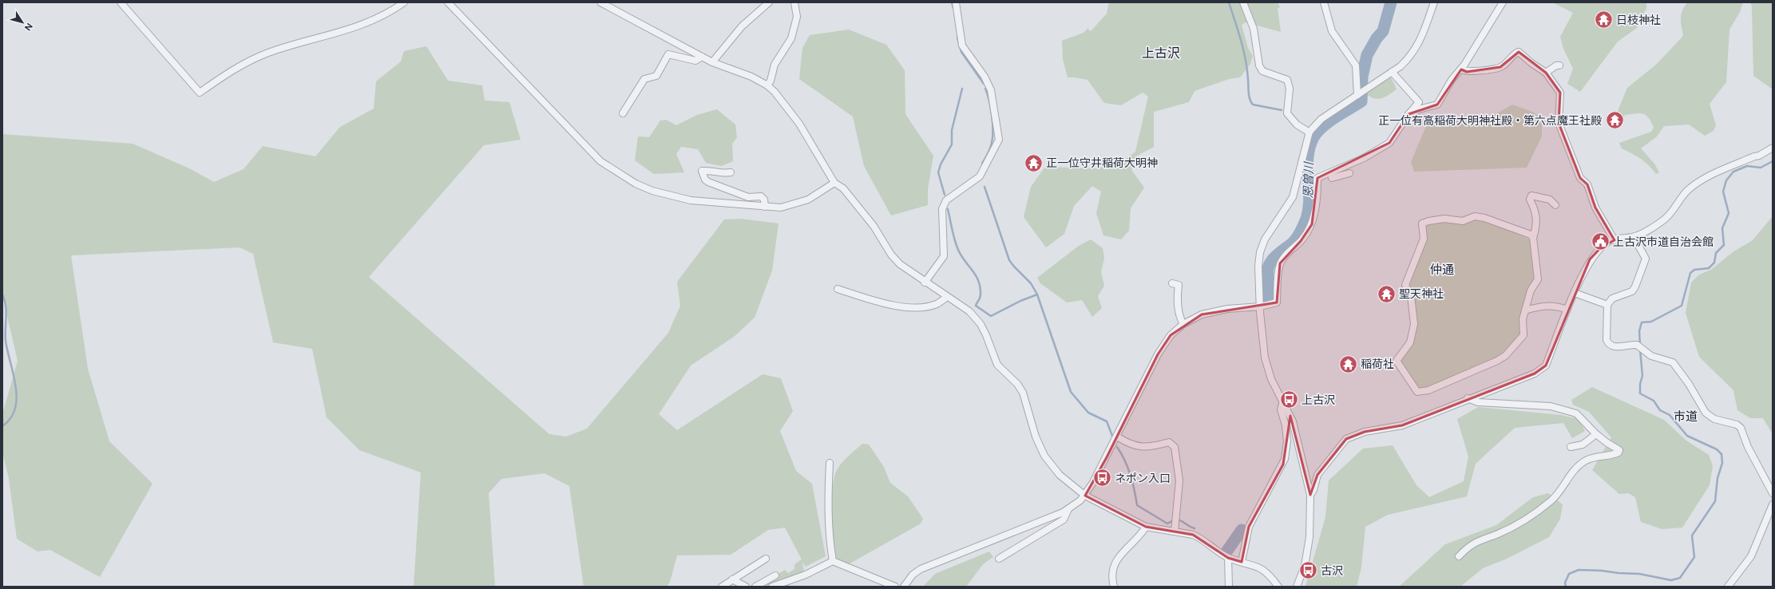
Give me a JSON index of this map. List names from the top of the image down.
{
  "districts": ["上古沢", "仲通", "市道"],
  "water": ["恩曽川"],
  "places": {
    "temple": [
      "日枝神社",
      "正一位有高稲荷大明神社殿・第六点魔王社殿",
      "正一位守井稲荷大明神",
      "聖天神社",
      "稲荷社"
    ],
    "public building": ["上古沢市道自治会館"],
    "bus stop": ["上古沢", "ネポン入口", "古沢"]
  },
  "north": "bottom right"
}
